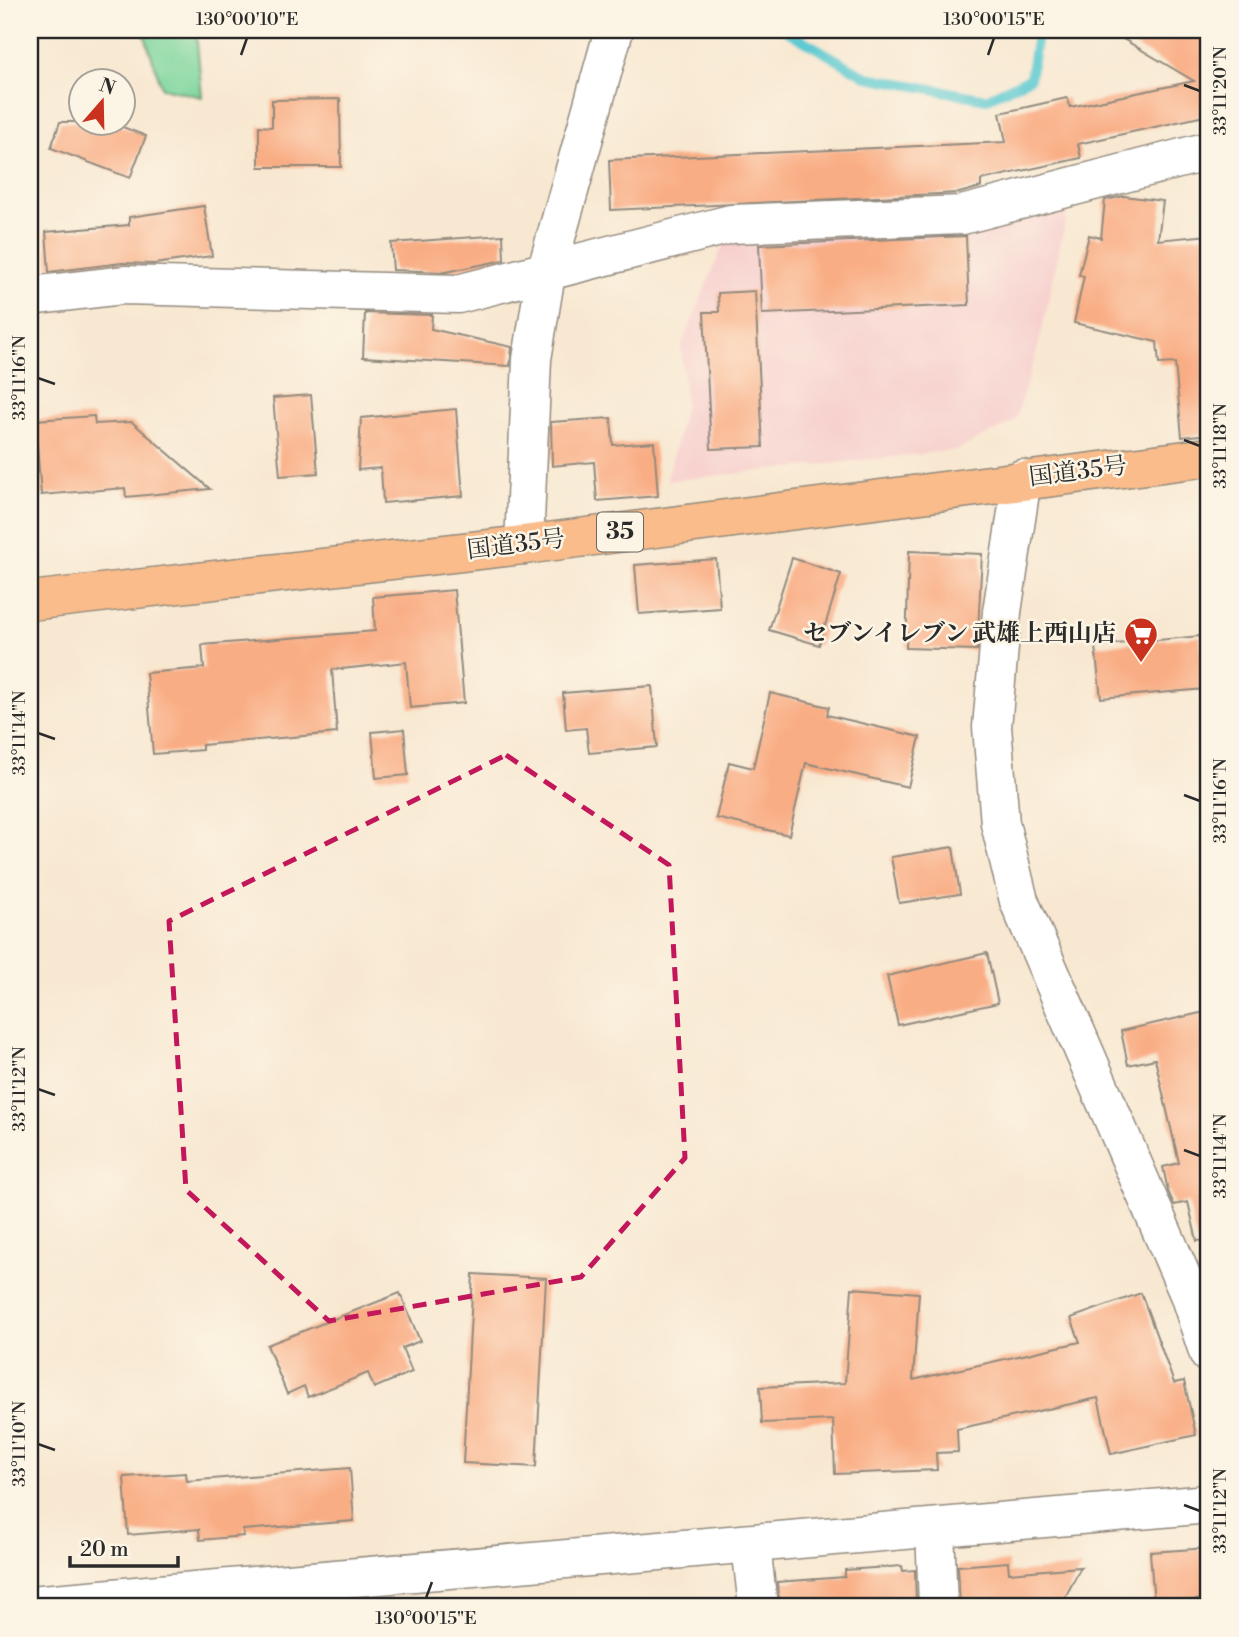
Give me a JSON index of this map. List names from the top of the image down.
{
  "streets": {
    "highway": ["国道35号", "35"]
  },
  "places": {
    "supermarket": ["セブンイレブン 武雄上西山店"]
  },
  "scale_bar": "20 m",
  "north": "top",
  "coordinates": [
    "130°00'10\"E",
    "130°00'15\"E",
    "33°11'20\"N",
    "33°11'16\"N",
    "33°11'18\"N",
    "33°11'14\"N",
    "33°11'12\"N",
    "33°11'10\"N"
  ]
}
